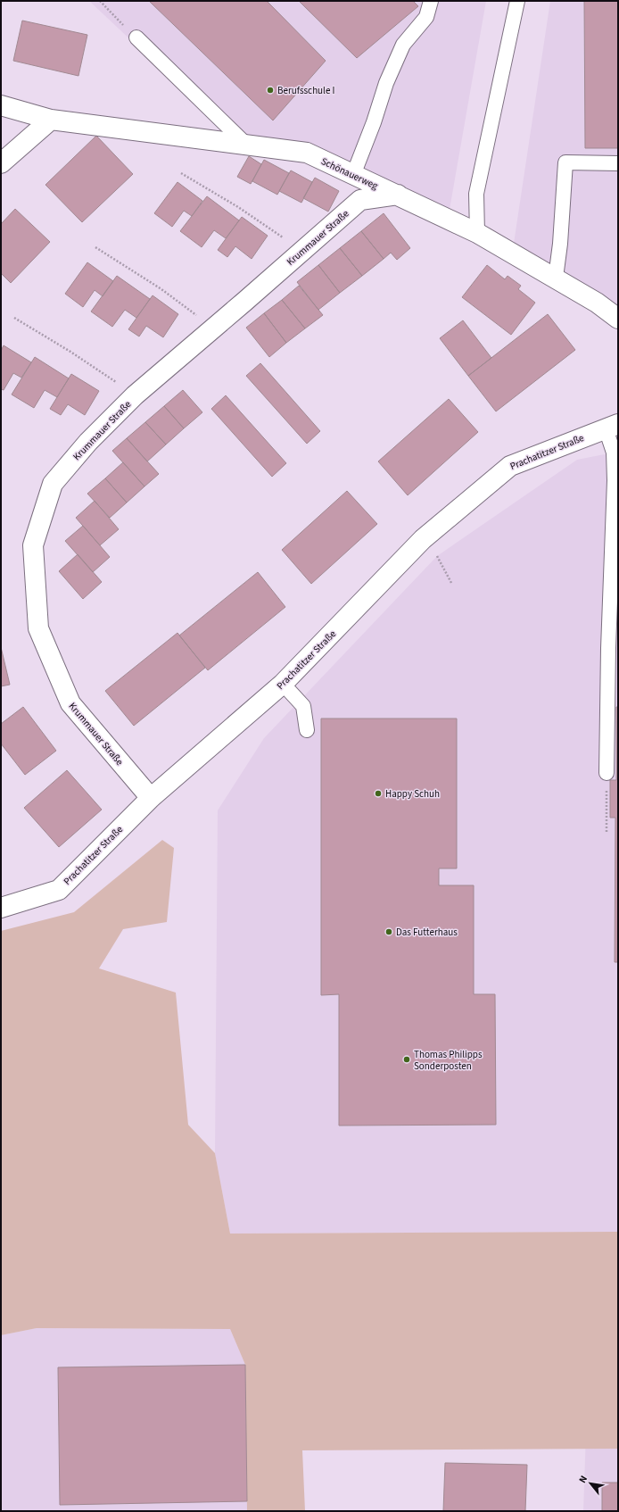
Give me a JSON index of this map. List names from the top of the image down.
{
  "streets": {
    "street": ["Schönauerweg", "Krummauer Straße", "Prachatitzer Straße"]
  },
  "crossings": [
    ["Schönauerweg", "Krummauer Straße"],
    ["Krummauer Straße", "Prachatitzer Straße"]
  ],
  "places": [
    "Berufsschule I",
    "Happy Schuh",
    "Das Futterhaus",
    "Thomas Philipps Sonderposten"
  ],
  "north": "top left"
}
